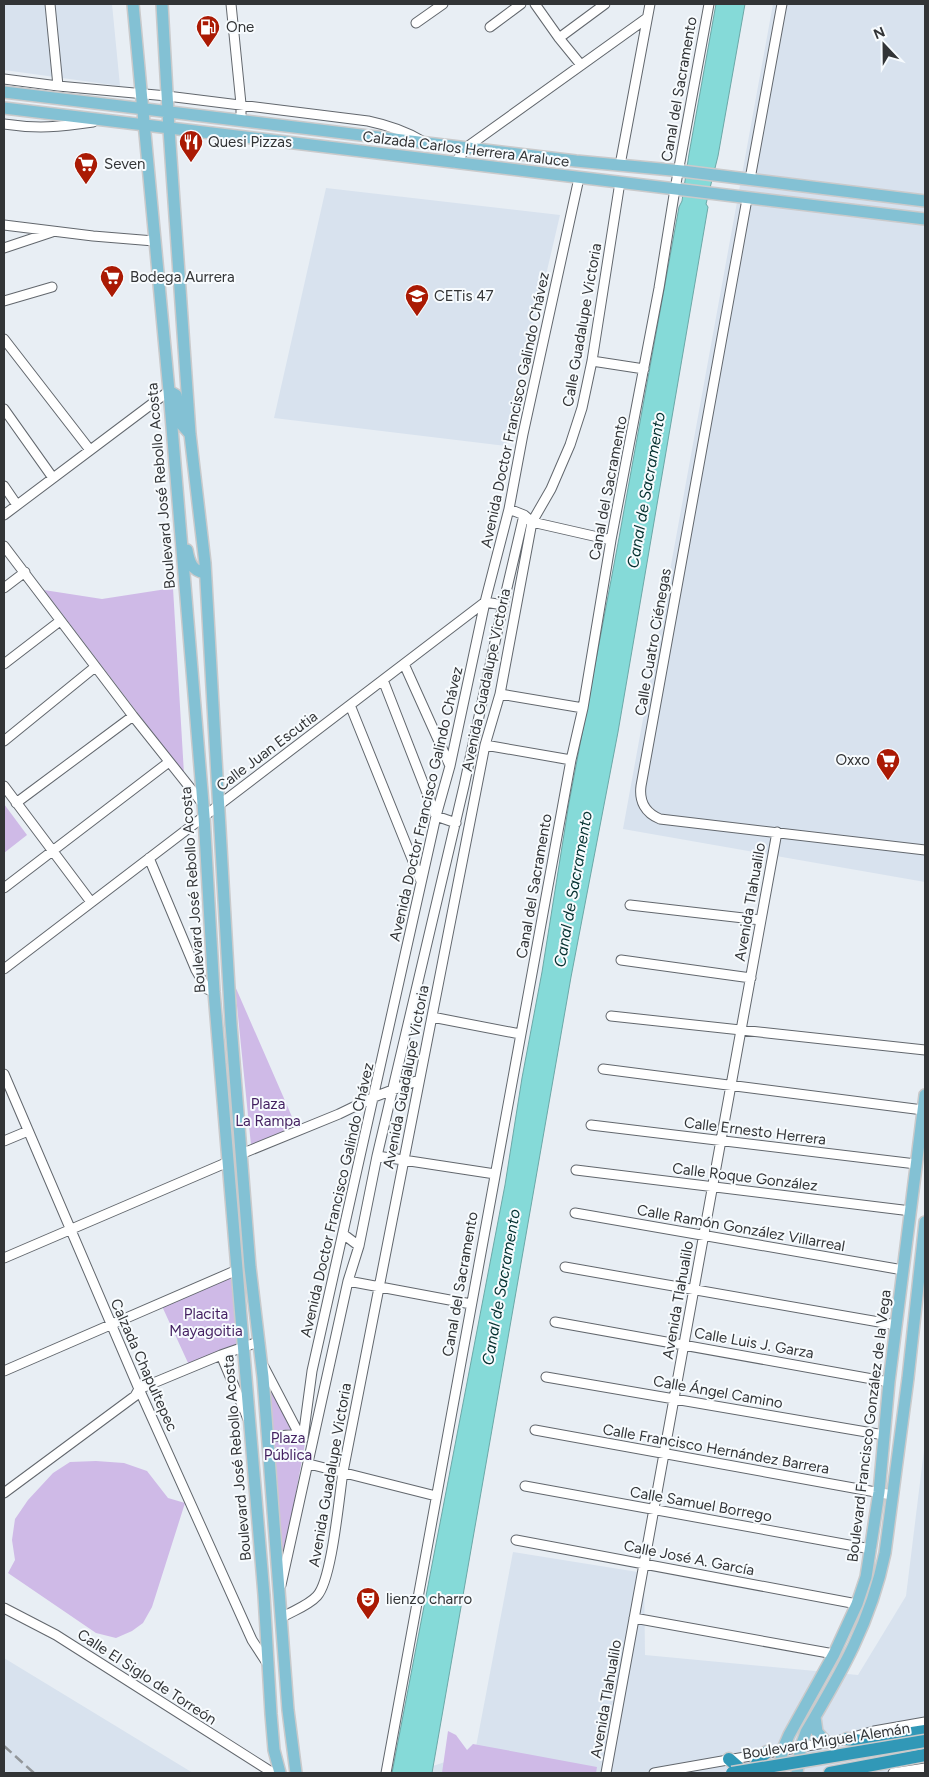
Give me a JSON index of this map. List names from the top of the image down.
{
  "streets": {
    "highway": ["Boulevard Miguel Alemán"],
    "main road": ["Calzada Carlos Herrera Araluce", "Boulevard José Rebollo Acosta", "Boulevard Francisco González de la Vega"],
    "street": [
      "Canal del Sacramento",
      "Calle Guadalupe Victoria",
      "Avenida Doctor Francisco Galindo Chávez",
      "Calle Cuatro Ciénegas",
      "Avenida Guadalupe Victoria",
      "Calle Juan Escutia",
      "Avenida Tlahualilo",
      "Calle Ernesto Herrera",
      "Calle Roque González",
      "Calle Ramón González Villarreal",
      "Calle Luis J. Garza",
      "Calzada Chapultepec",
      "Calle Ángel Camino",
      "Calle Francisco Hernández Barrera",
      "Calle Samuel Borrego",
      "Calle José A. García",
      "Calle El Siglo de Torreón"
    ]
  },
  "crossings": [
    ["Canal del Sacramento", "Calzada Carlos Herrera Araluce"],
    ["Calzada Carlos Herrera Araluce", "Calle Guadalupe Victoria"],
    ["Calzada Carlos Herrera Araluce", "Avenida Doctor Francisco Galindo Chávez"],
    ["Calzada Carlos Herrera Araluce", "Boulevard José Rebollo Acosta"],
    ["Calzada Carlos Herrera Araluce", "Calle Cuatro Ciénegas"],
    ["Calle Guadalupe Victoria", "Avenida Guadalupe Victoria"],
    ["Avenida Doctor Francisco Galindo Chávez", "Boulevard José Rebollo Acosta"],
    ["Avenida Doctor Francisco Galindo Chávez", "Calle Juan Escutia"],
    ["Boulevard José Rebollo Acosta", "Avenida Guadalupe Victoria"],
    ["Boulevard José Rebollo Acosta", "Calle Juan Escutia"],
    ["Boulevard José Rebollo Acosta", "Calzada Chapultepec"],
    ["Calle Cuatro Ciénegas", "Avenida Tlahualilo"],
    ["Avenida Tlahualilo", "Calle Ernesto Herrera"],
    ["Avenida Tlahualilo", "Calle Roque González"],
    ["Avenida Tlahualilo", "Calle Ramón González Villarreal"],
    ["Avenida Tlahualilo", "Calle Luis J. Garza"],
    ["Avenida Tlahualilo", "Calle Ángel Camino"],
    ["Avenida Tlahualilo", "Calle Francisco Hernández Barrera"],
    ["Avenida Tlahualilo", "Calle Samuel Borrego"],
    ["Avenida Tlahualilo", "Calle José A. García"],
    ["Calle Ernesto Herrera", "Boulevard Francisco González de la Vega"],
    ["Calle Roque González", "Boulevard Francisco González de la Vega"],
    ["Calle Ramón González Villarreal", "Boulevard Francisco González de la Vega"],
    ["Calle Luis J. Garza", "Boulevard Francisco González de la Vega"],
    ["Calle Ángel Camino", "Boulevard Francisco González de la Vega"],
    ["Boulevard Francisco González de la Vega", "Calle Francisco Hernández Barrera"],
    ["Boulevard Francisco González de la Vega", "Calle Samuel Borrego"],
    ["Boulevard Francisco González de la Vega", "Calle José A. García"]
  ],
  "water": ["Canal de Sacramento"],
  "parks": ["Plaza La Rampa", "Placita Mayagoitia", "Plaza Pública"],
  "places": {
    "fuel station": ["One"],
    "restaurant": ["Quesi Pizzas"],
    "supermarket": ["Seven", "Bodega Aurrera", "Oxxo"],
    "school or university": ["CETis 47"],
    "theatre": ["lienzo charro"]
  },
  "north": "top"
}
